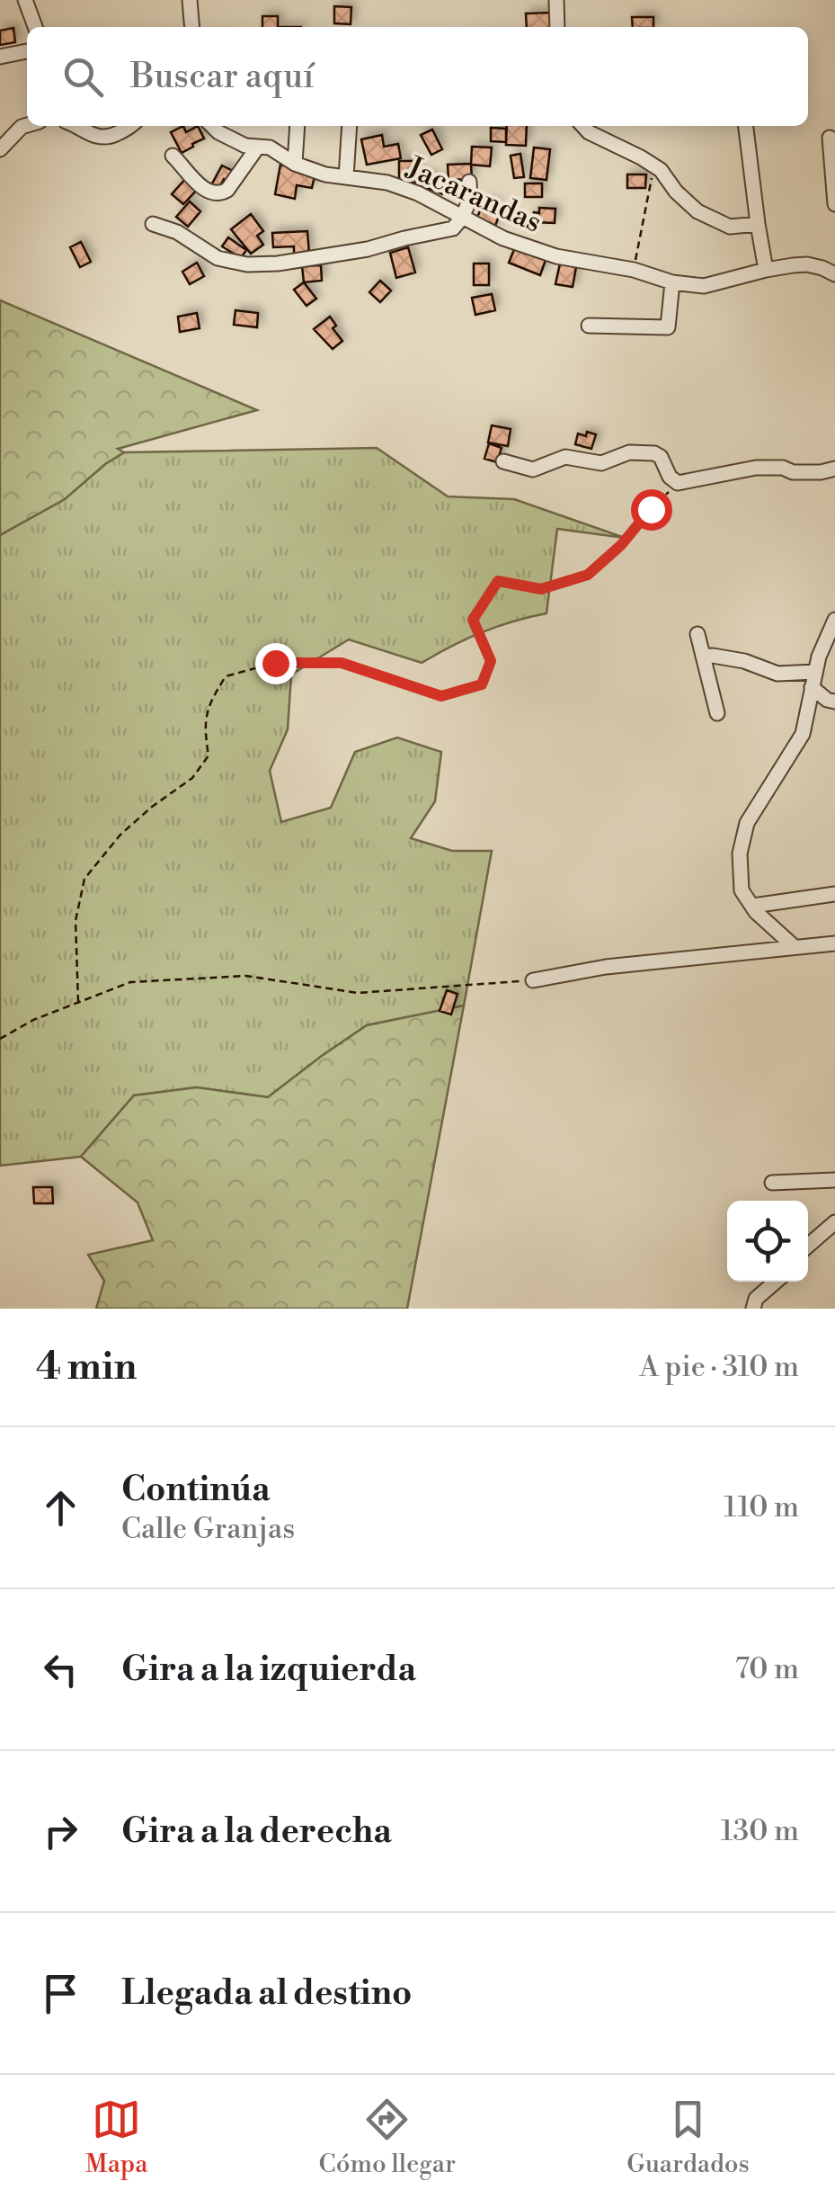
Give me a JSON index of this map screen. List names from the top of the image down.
{
  "streets": {
    "street": ["Jacarandas"]
  },
  "page": {
    "search": "Buscar aquí",
    "heading": ["4 min", "A pie · 310 m"],
    "list": [
      ["Continúa", "Calle Granjas", "110 m"],
      ["Gira a la izquierda", "70 m"],
      ["Gira a la derecha", "130 m"],
      "Llegada al destino"
    ],
    "nav": ["Mapa", "Cómo llegar", "Guardados"]
  }
}
